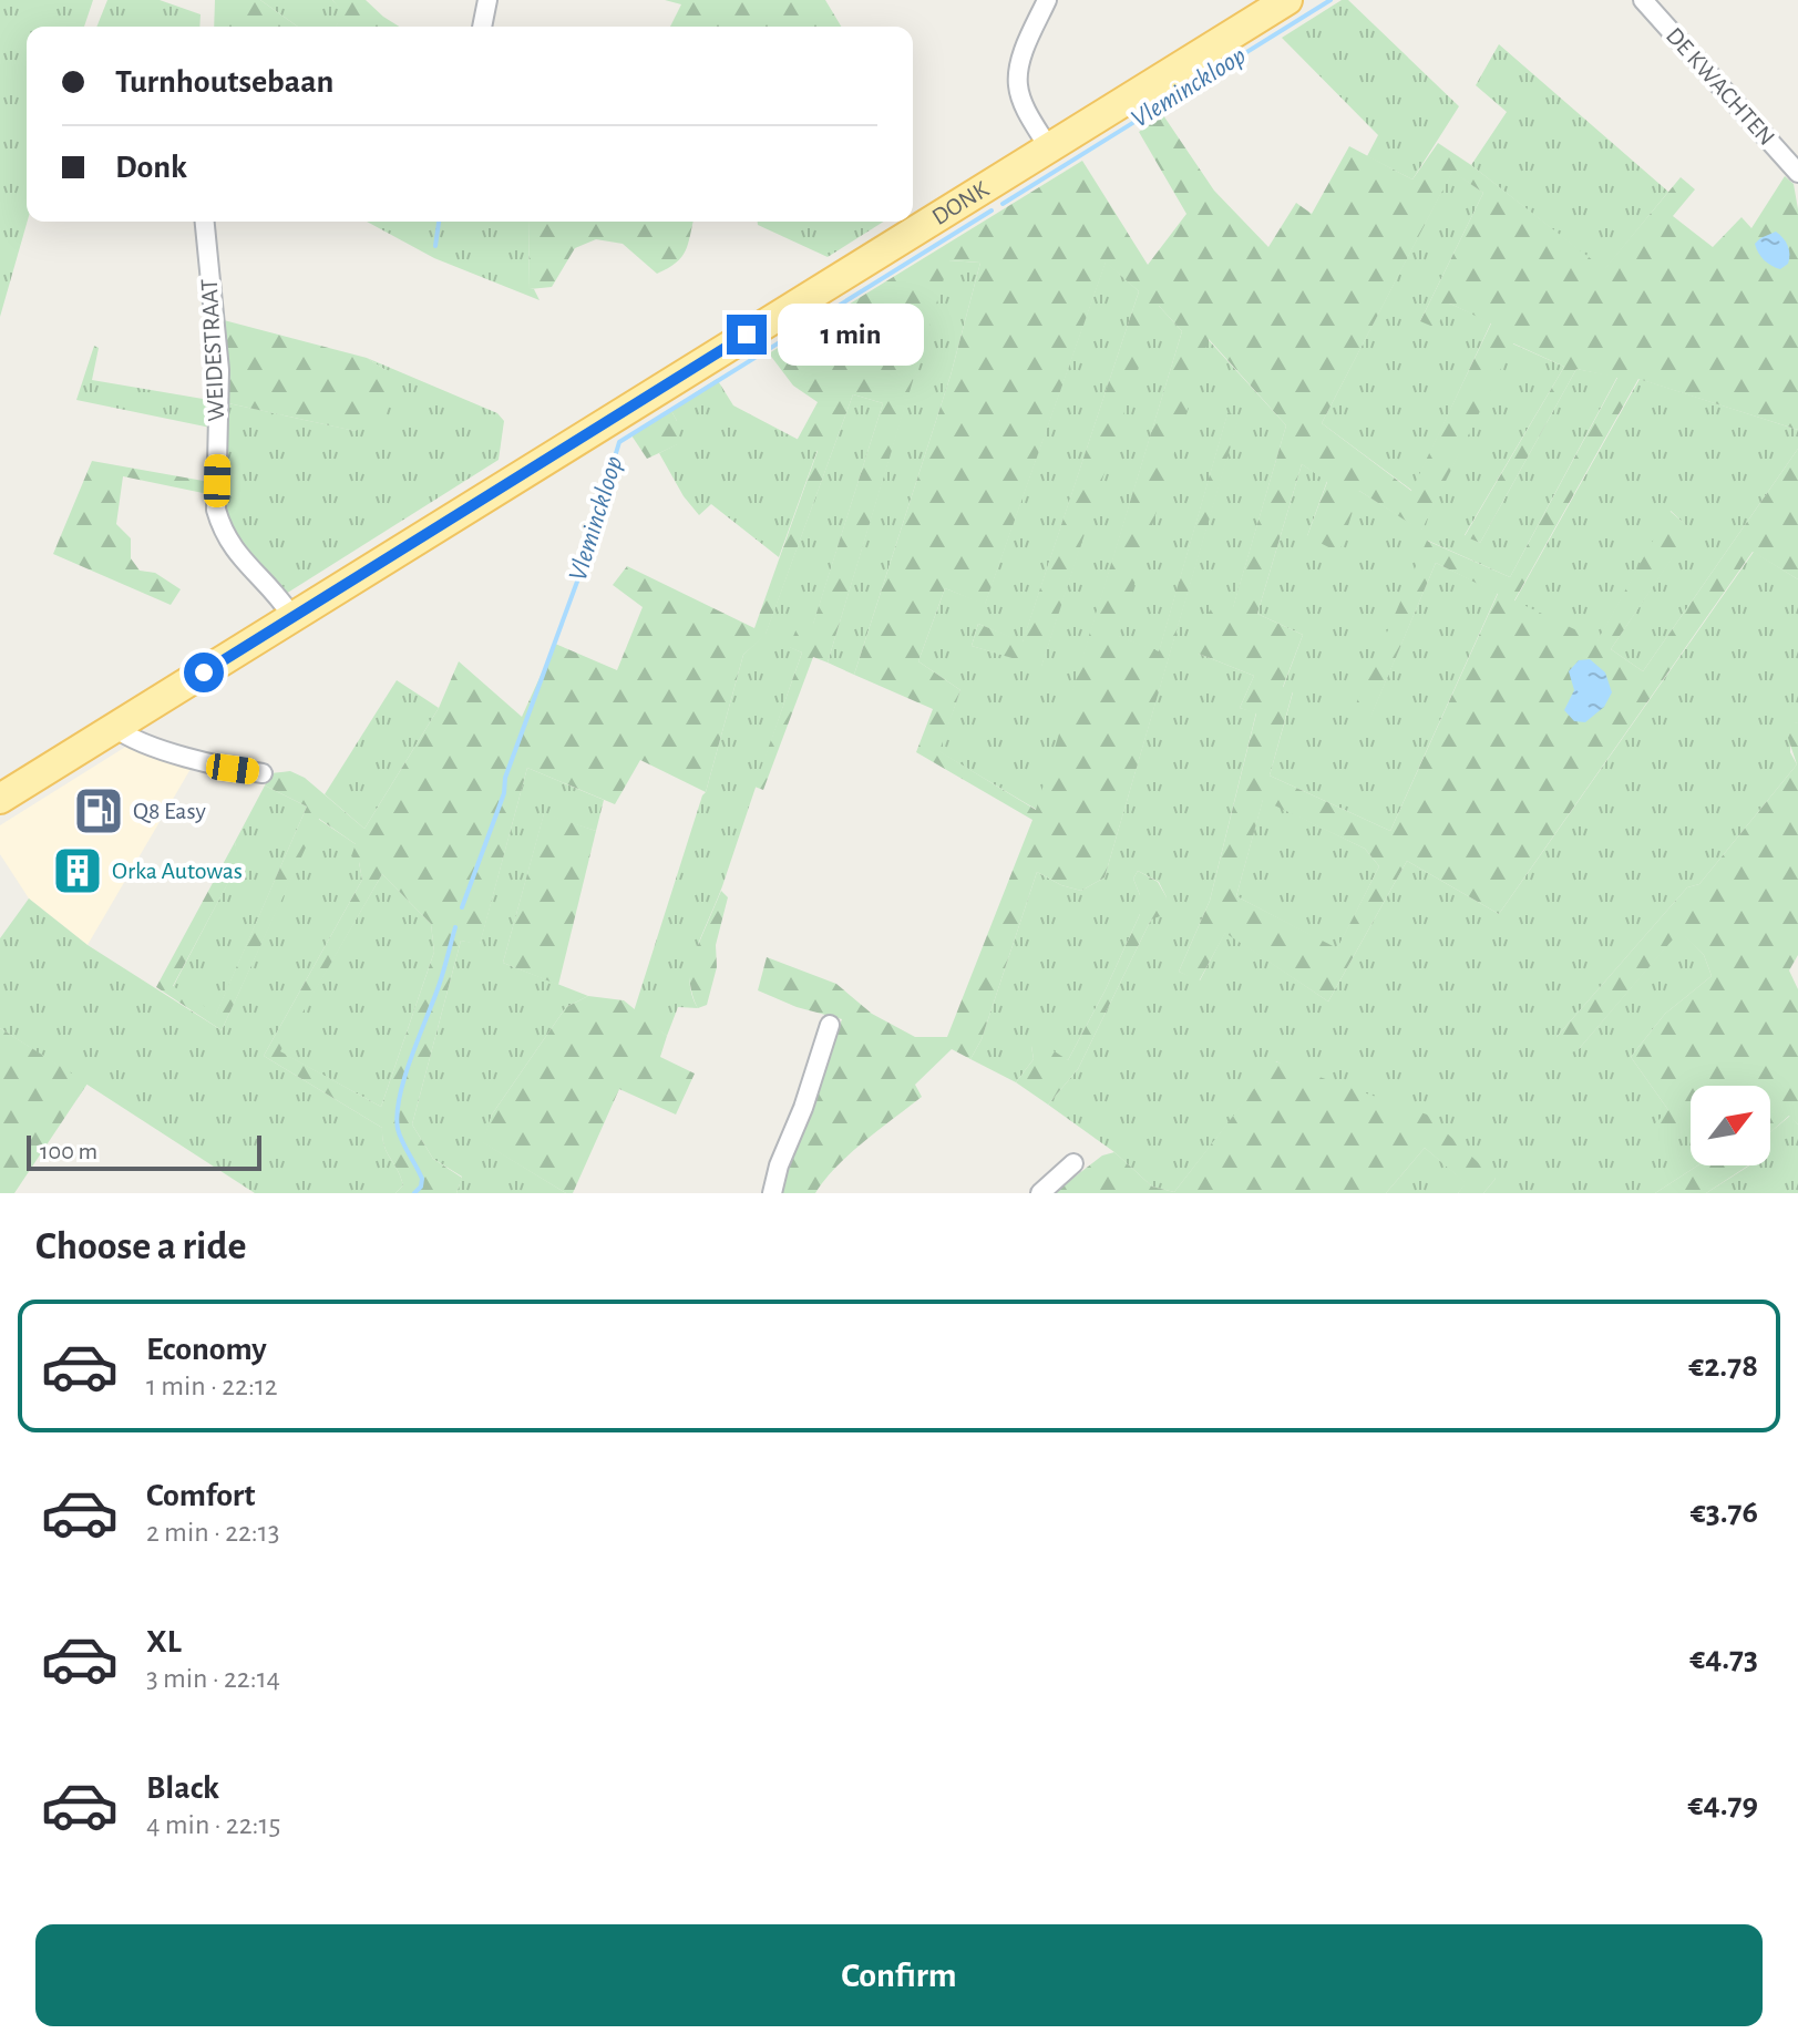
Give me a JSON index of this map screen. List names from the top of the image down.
{
  "streets": {
    "main road": ["DONK"],
    "street": ["DE KWACHTEN", "WEIDESTRAAT"]
  },
  "crossings": [
    ["DONK", "WEIDESTRAAT"]
  ],
  "water": ["Vleminckloop"],
  "places": {
    "fuel station": ["Q8 Easy"],
    "building": ["Orka Autowas"]
  },
  "scale_bar": "100 m",
  "north": "top right",
  "page": {
    "banner": ["Turnhoutsebaan", "Donk"],
    "bubble": "1 min",
    "scale": "100 m",
    "heading": "Choose a ride",
    "list": [
      {
        "name": "Economy",
        "note": "1 min · 22:12",
        "value": "€2.78"
      },
      {
        "name": "Comfort",
        "note": "2 min · 22:13",
        "value": "€3.76"
      },
      {
        "name": "XL",
        "note": "3 min · 22:14",
        "value": "€4.73"
      },
      {
        "name": "Black",
        "note": "4 min · 22:15",
        "value": "€4.79"
      }
    ],
    "buttons": "Confirm"
  }
}
